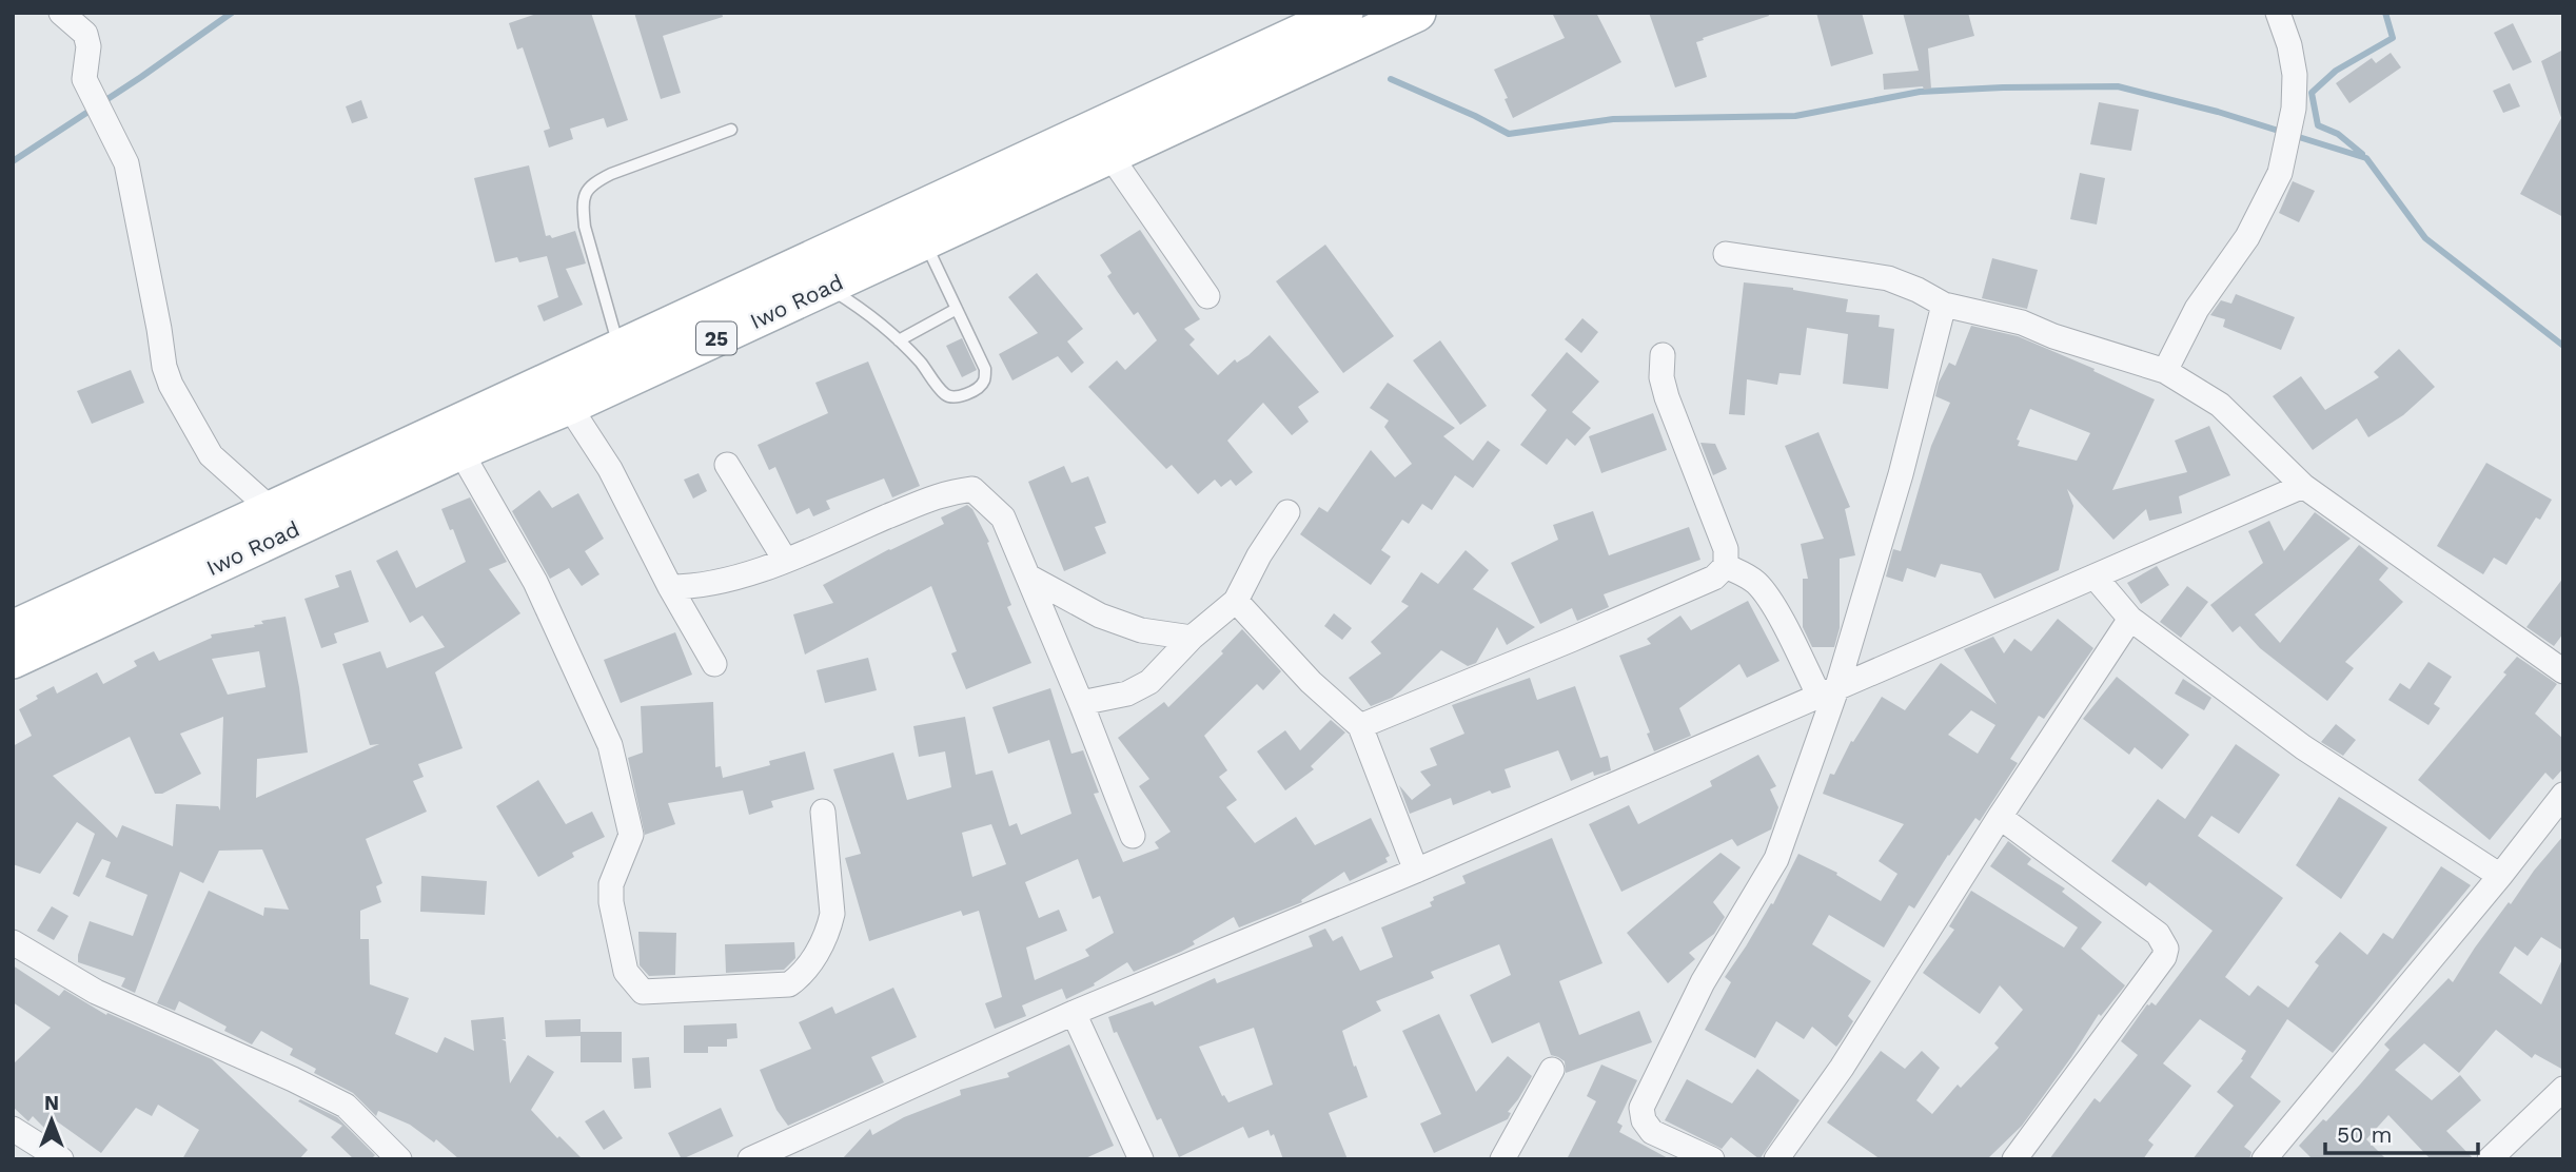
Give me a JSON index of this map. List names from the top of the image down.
{
  "streets": {
    "main road": ["Iwo Road", "25"]
  },
  "scale_bar": "50 m",
  "north": "top"
}
